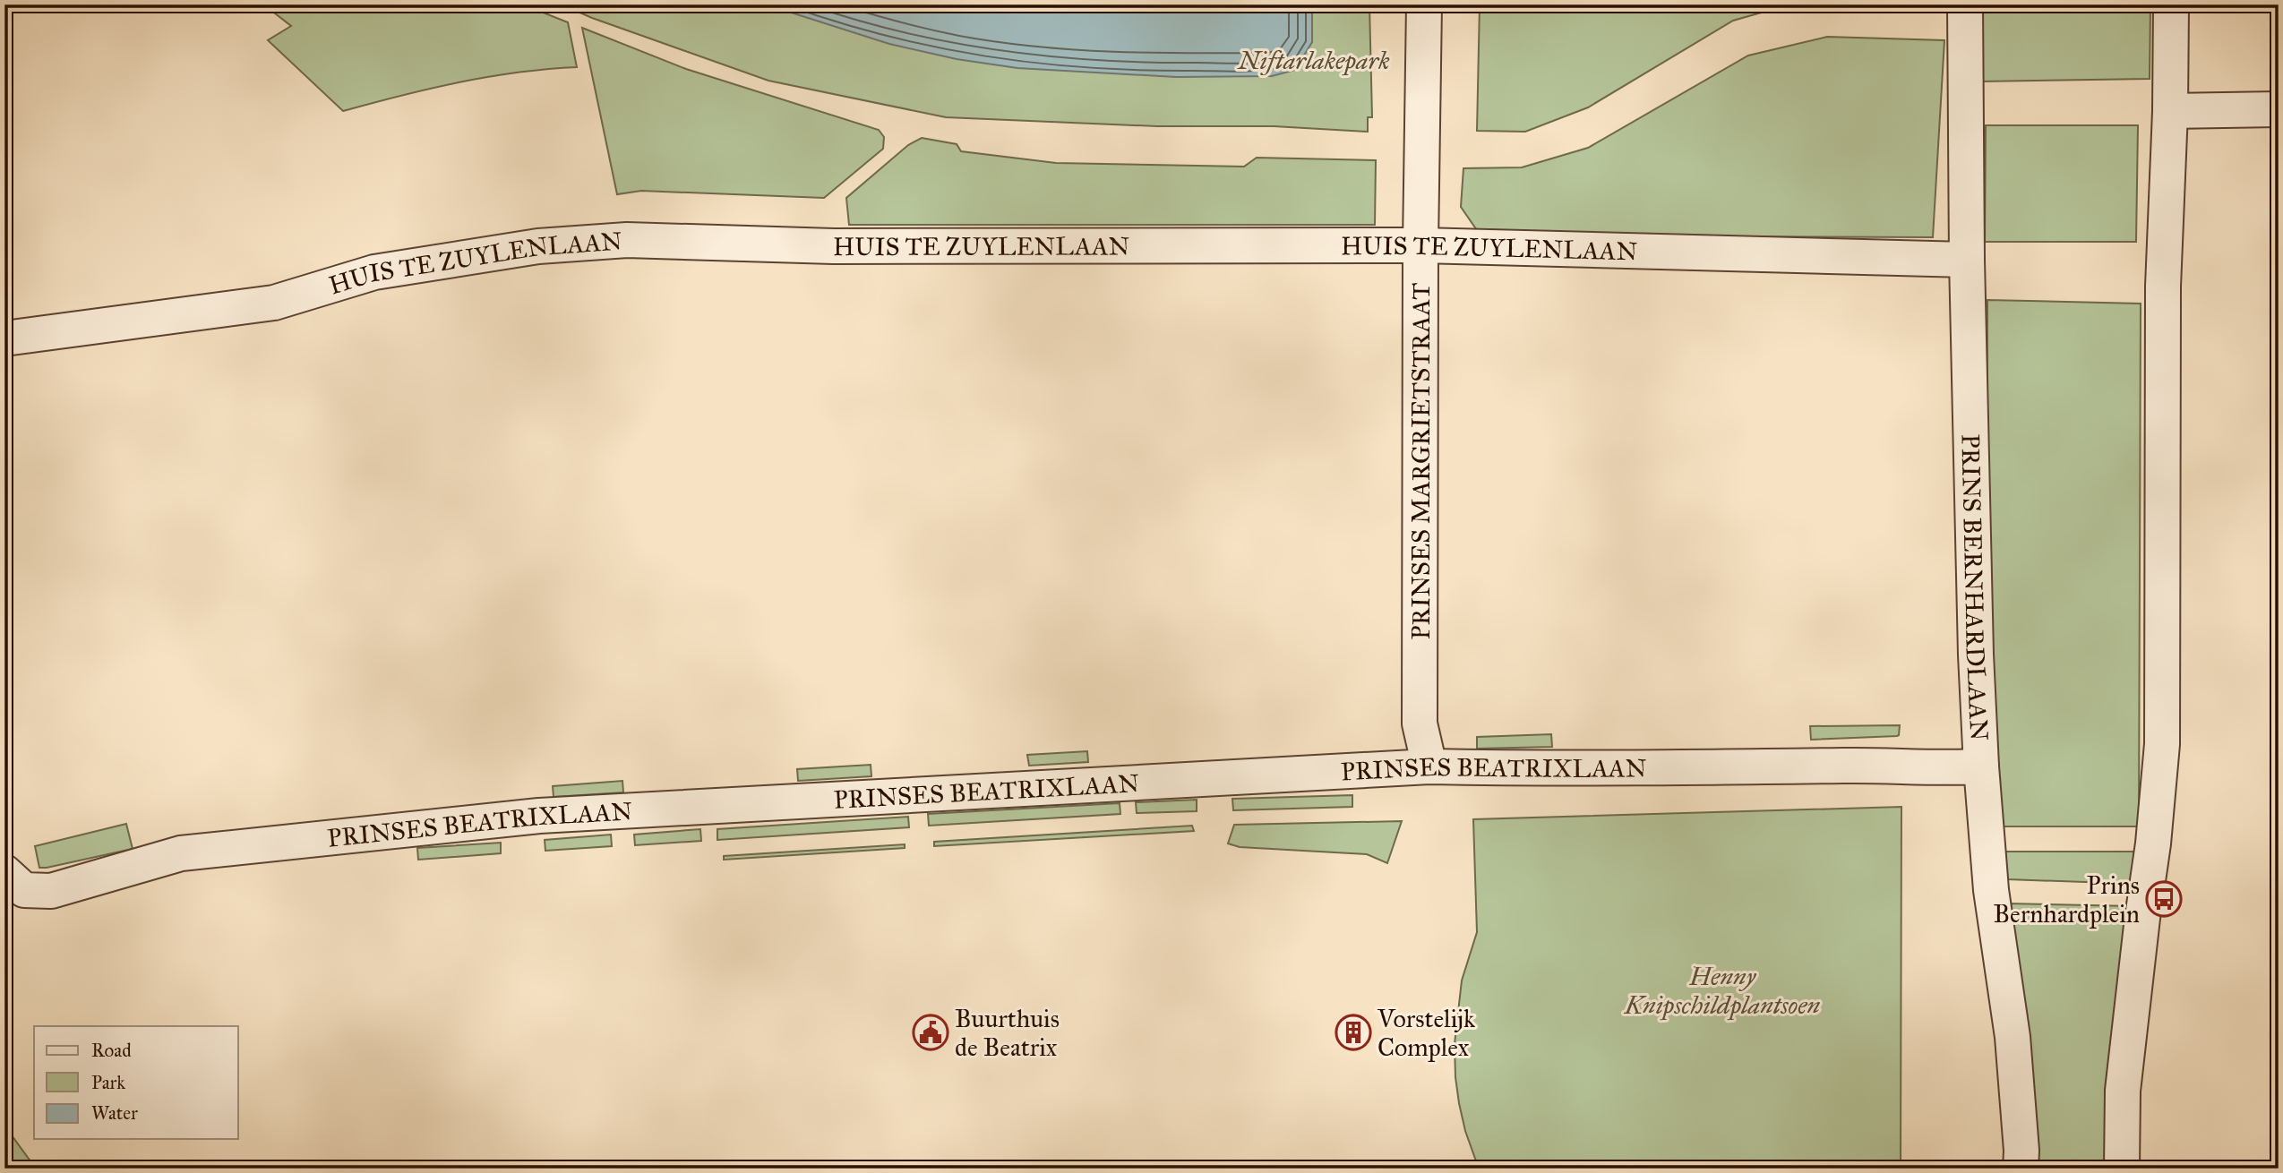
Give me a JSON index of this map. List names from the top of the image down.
{
  "streets": {
    "street": [
      "HUIS TE ZUYLENLAAN",
      "PRINSES MARGRIETSTRAAT",
      "PRINS BERNHARDLAAN",
      "PRINSES BEATRIXLAAN"
    ]
  },
  "crossings": [
    ["HUIS TE ZUYLENLAAN", "PRINSES MARGRIETSTRAAT"],
    ["HUIS TE ZUYLENLAAN", "PRINS BERNHARDLAAN"],
    ["PRINSES MARGRIETSTRAAT", "PRINSES BEATRIXLAAN"],
    ["PRINS BERNHARDLAAN", "PRINSES BEATRIXLAAN"]
  ],
  "parks": ["Niftarlakepark", "Henny Knipschildplantsoen"],
  "places": {
    "bus stop": ["Prins Bernhardplein"],
    "public building": ["Buurthuis de Beatrix"],
    "building": ["Vorstelijk Complex"]
  },
  "legend": ["Road", "Park", "Water"]
}
